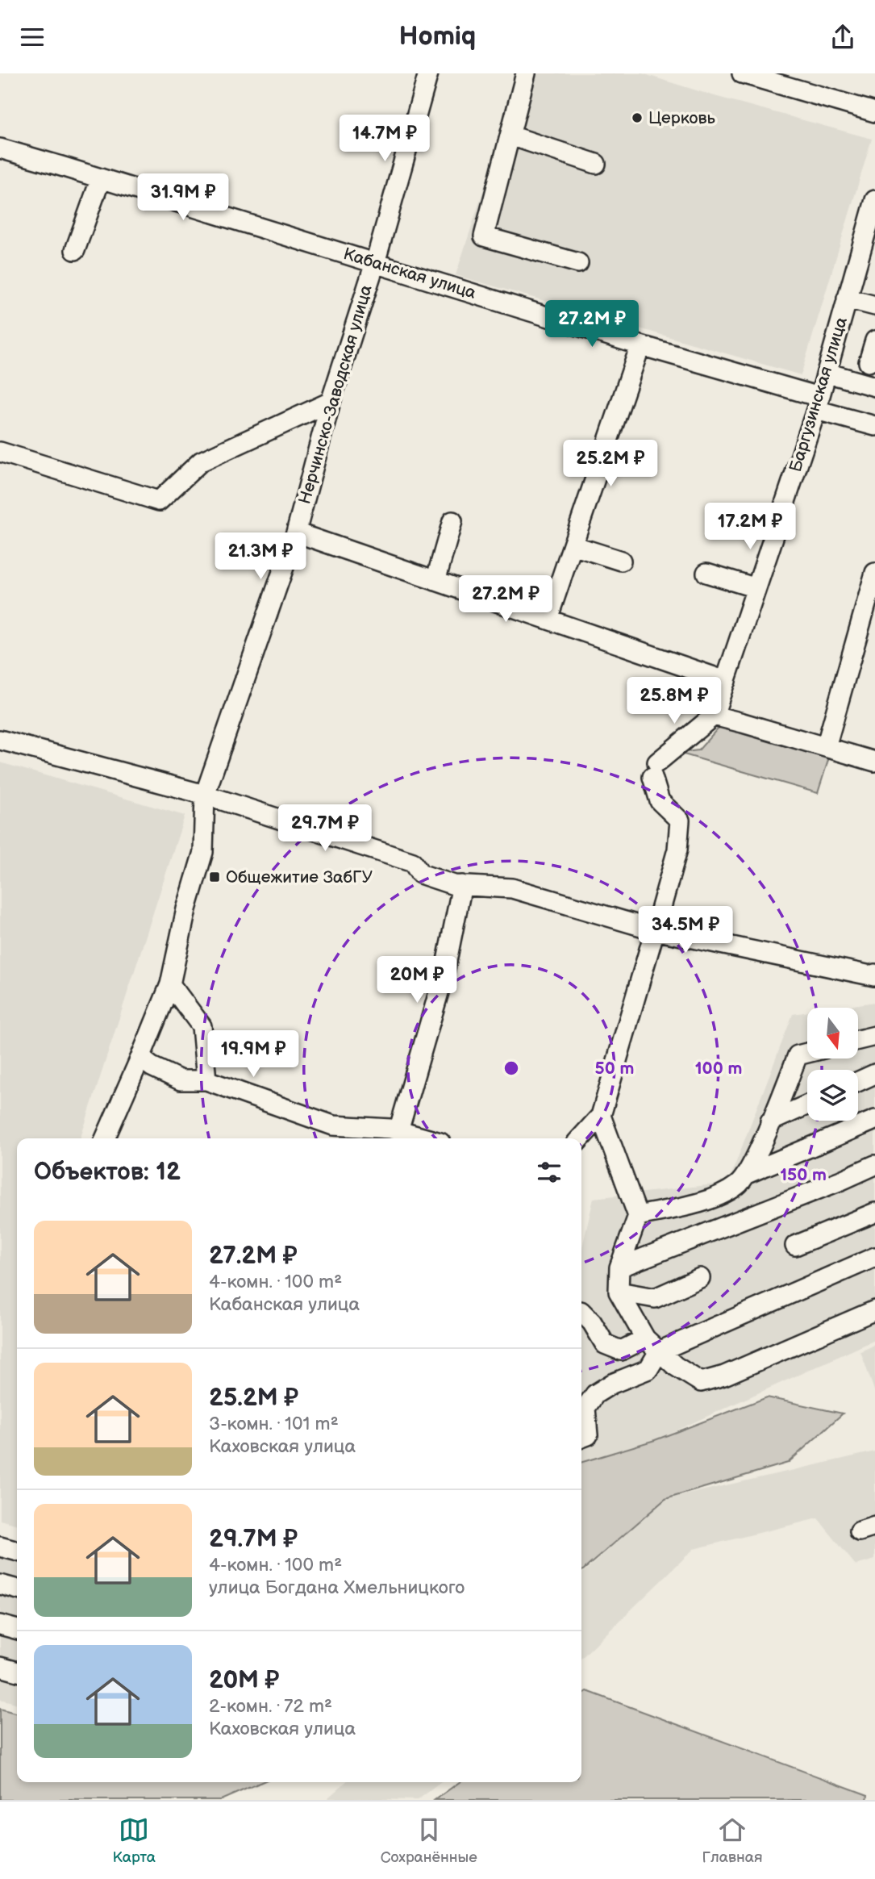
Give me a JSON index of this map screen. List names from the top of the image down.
{
  "streets": {
    "street": ["Кабанская улица", "Нерчинско-Заводская улица", "Баргузинская улица"]
  },
  "crossings": [
    ["Кабанская улица", "Нерчинско-Заводская улица"],
    ["Кабанская улица", "Баргузинская улица"]
  ],
  "places": {
    "other": ["Церковь"],
    "transit": ["Общежитие ЗабГУ"]
  },
  "north": "bottom",
  "page": {
    "header": "Homiq",
    "price": [
      "14.7M ₽",
      "31.9M ₽",
      "27.2M ₽",
      "25.2M ₽",
      "17.2M ₽",
      "21.3M ₽",
      "27.2M ₽",
      "25.8M ₽",
      "29.7M ₽",
      "34.5M ₽",
      "20M ₽",
      "19.9M ₽"
    ],
    "heading": "Объектов: 12",
    "list": [
      {
        "name": "27.2M ₽",
        "note": "4-комн. · 100 m² · Кабанская улица"
      },
      {
        "name": "25.2M ₽",
        "note": "3-комн. · 101 m² · Каховская улица"
      },
      {
        "name": "29.7M ₽",
        "note": "4-комн. · 100 m² · улица Богдана Хмельницкого"
      },
      {
        "name": "20M ₽",
        "note": "2-комн. · 72 m² · Каховская улица"
      }
    ],
    "tabs": ["Карта", "Сохранённые", "Главная"]
  },
  "rings": ["50 m", "100 m", "150 m"]
}
